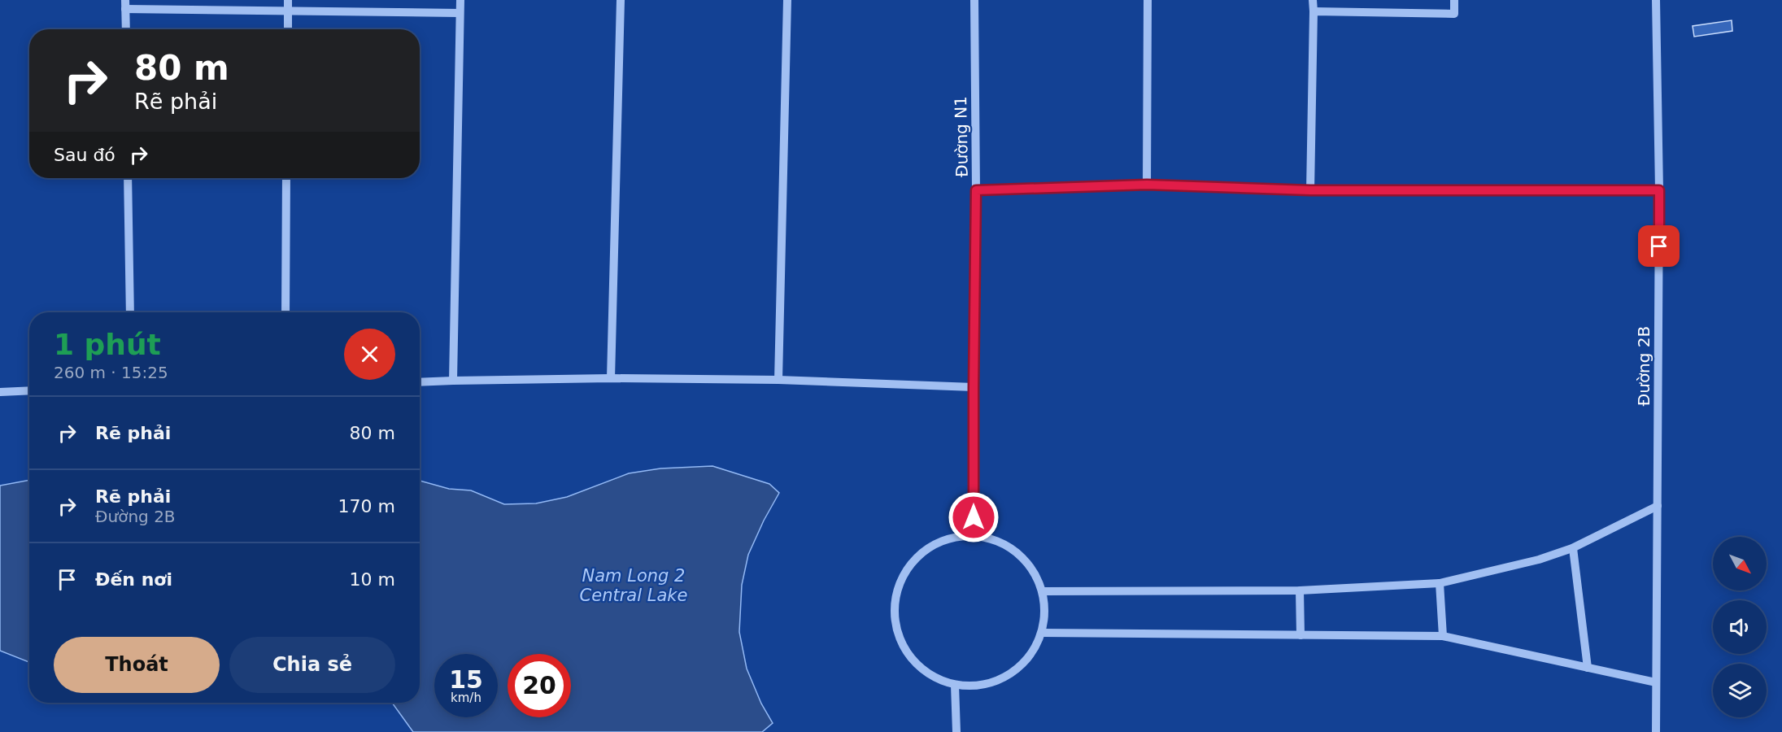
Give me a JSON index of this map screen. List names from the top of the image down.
{
  "streets": {
    "street": ["Đường N1", "Đường 2B"]
  },
  "water": ["Nam Long 2 Central Lake"],
  "north": "bottom right",
  "page": {
    "turn": ["80 m", "Rẽ phải"],
    "then": "Sau đó",
    "heading": ["1 phút", "260 m · 15:25"],
    "list": [
      {
        "name": "Rẽ phải",
        "value": "80 m"
      },
      {
        "name": "Rẽ phải",
        "note": "Đường 2B",
        "value": "170 m"
      },
      {
        "name": "Đến nơi",
        "value": "10 m"
      }
    ],
    "buttons": ["Thoát", "Chia sẻ"],
    "speed": "15 km/h",
    "limit": "20"
  }
}
